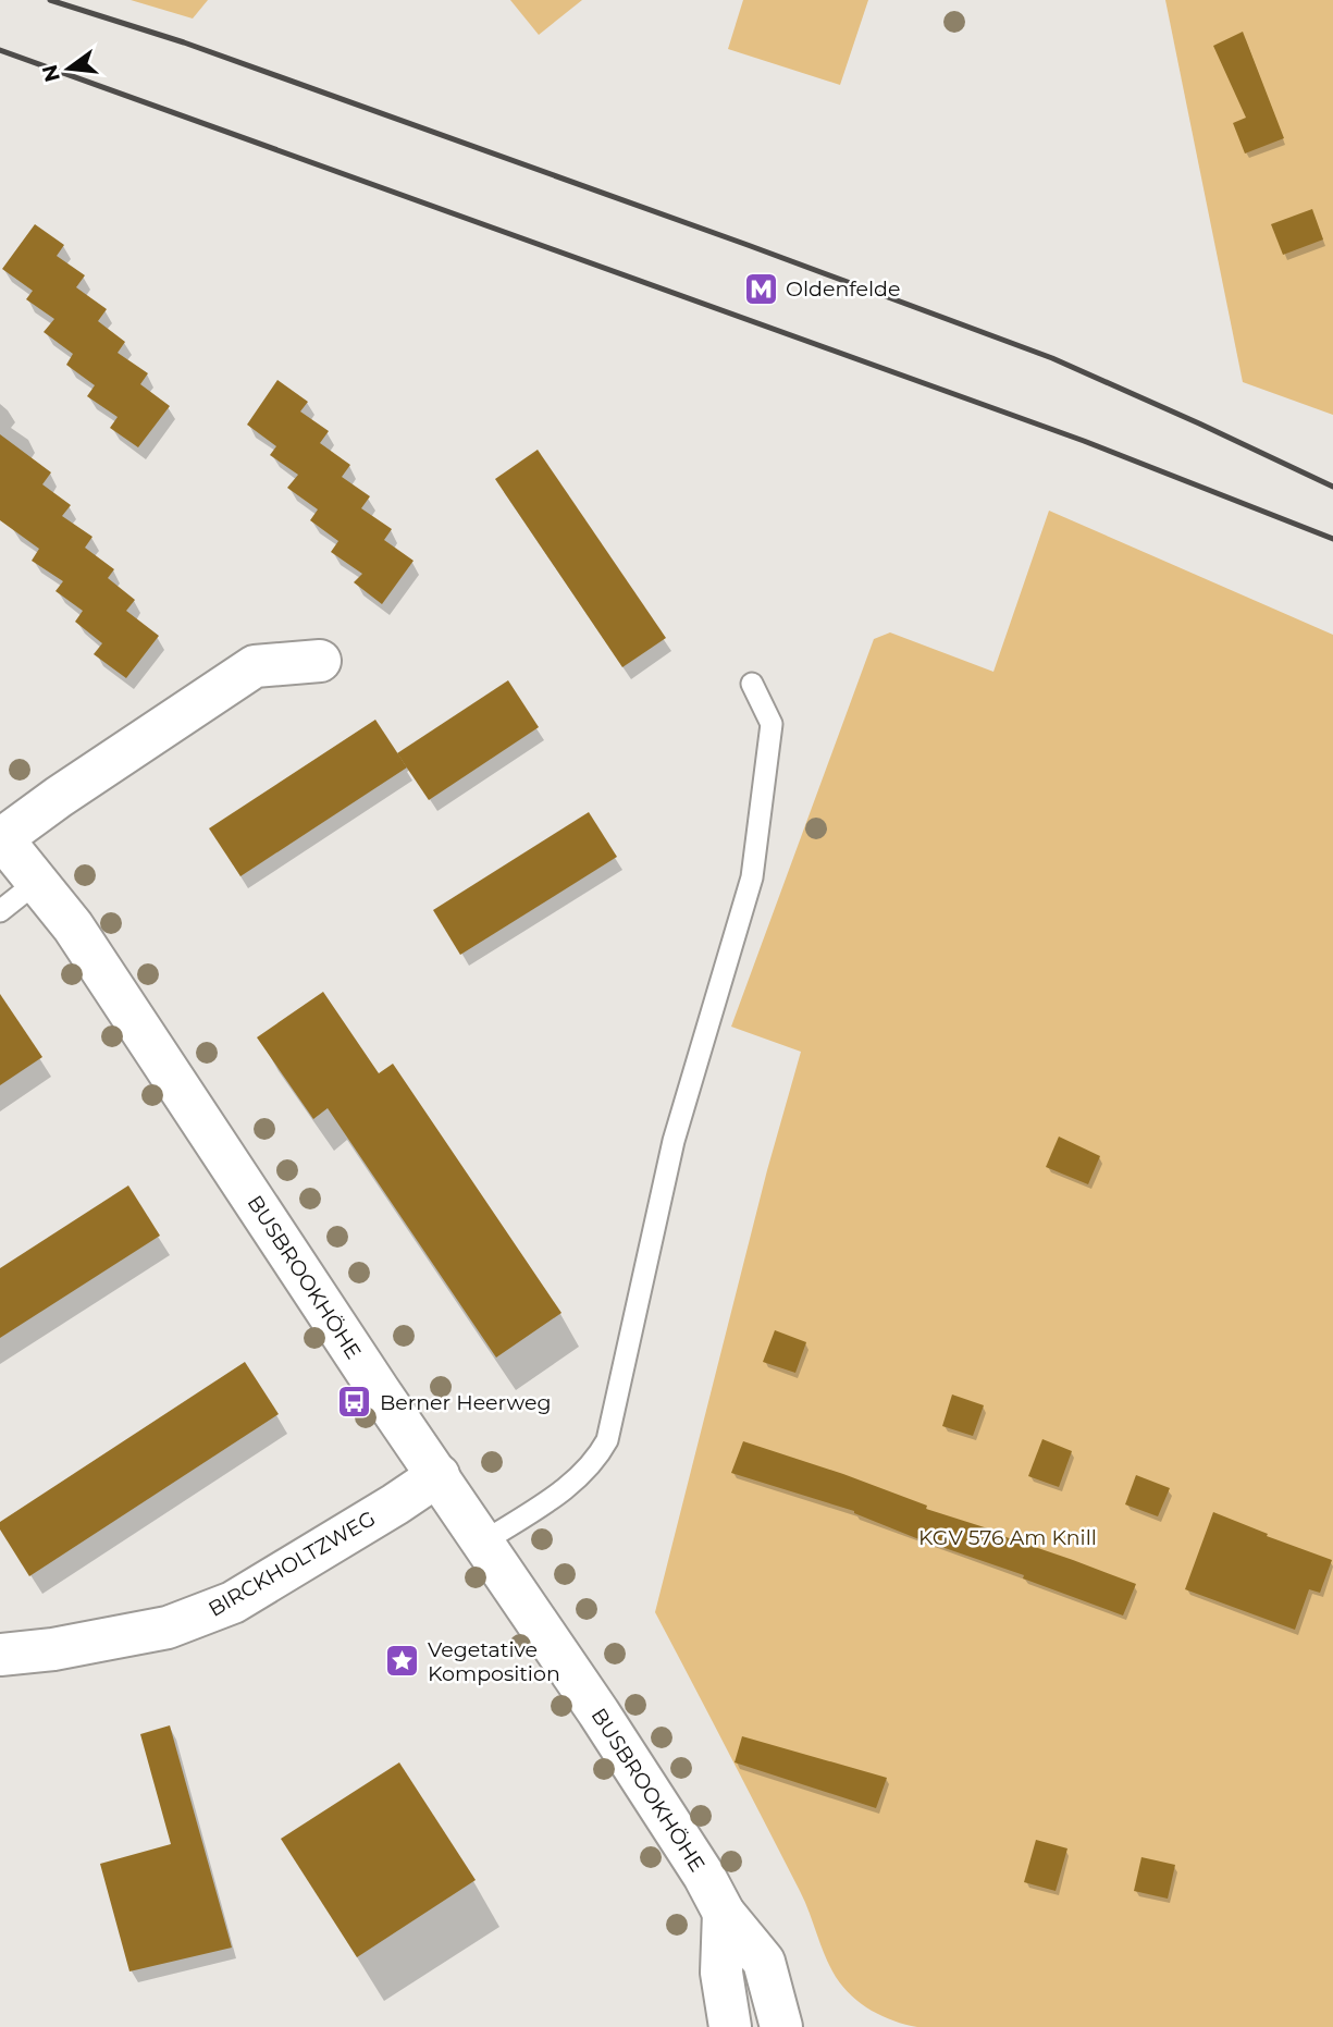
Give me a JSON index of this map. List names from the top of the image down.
{
  "streets": {
    "street": ["BUSBROOKHÖHE", "BIRCKHOLTZWEG"]
  },
  "crossings": [
    ["BUSBROOKHÖHE", "BIRCKHOLTZWEG"]
  ],
  "parks": ["KGV 576 Am Knill"],
  "places": {
    "metro station": ["Oldenfelde"],
    "bus stop": ["Berner Heerweg"],
    "place": ["Vegetative Komposition"]
  },
  "north": "left"
}
